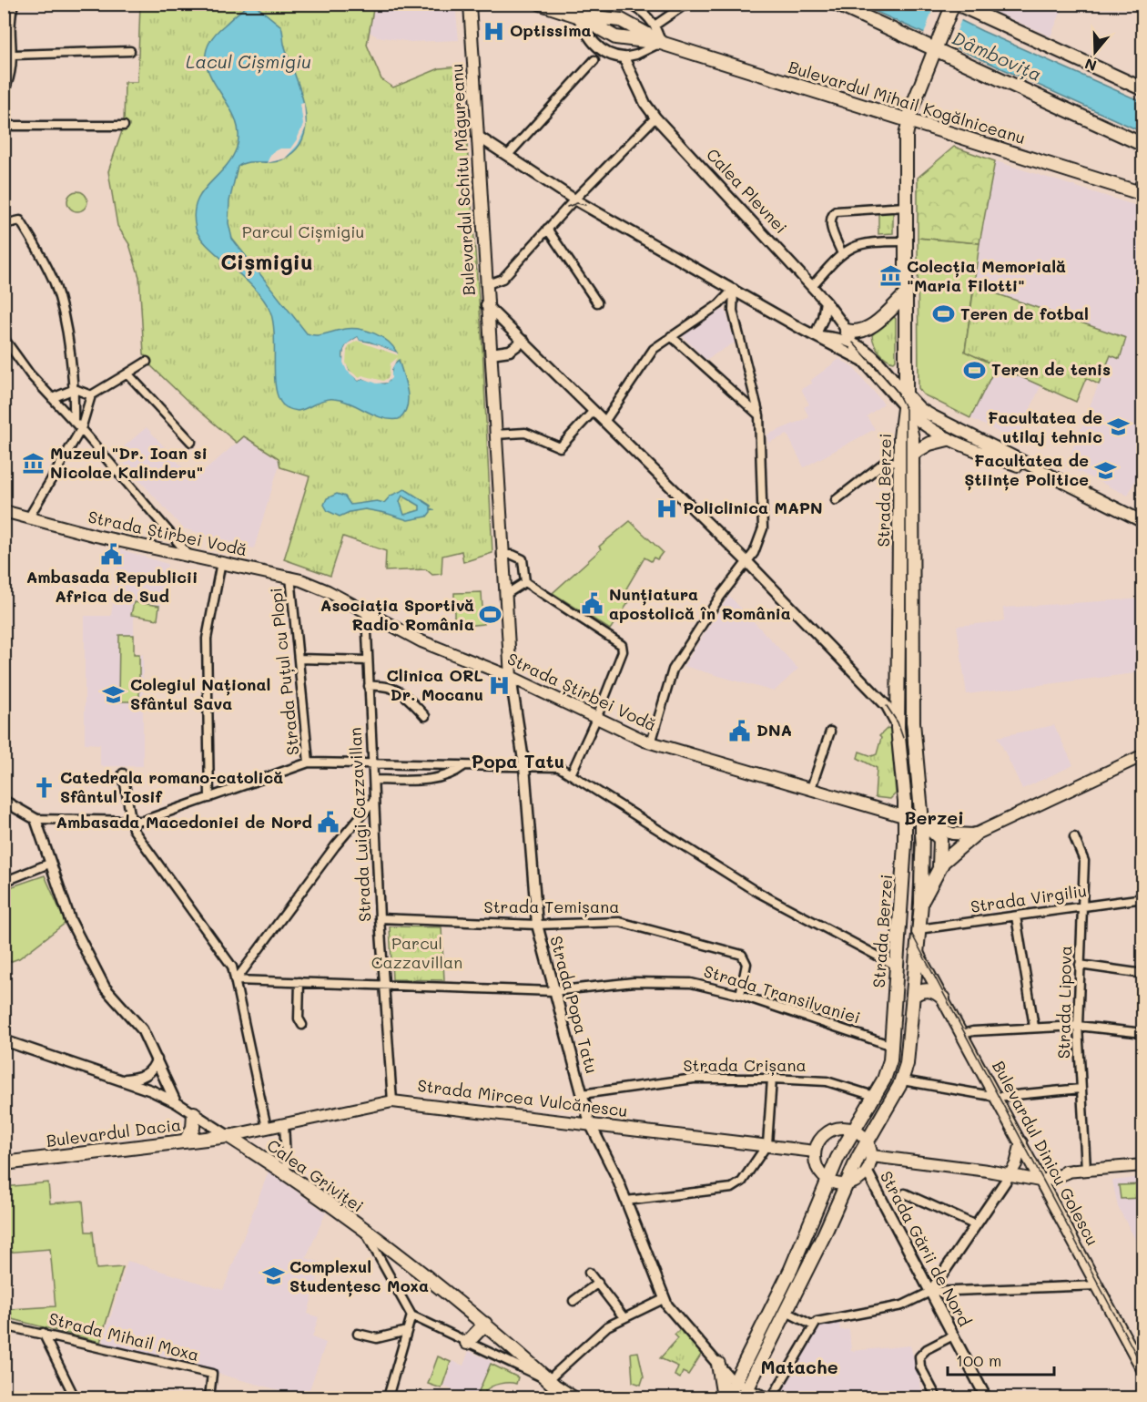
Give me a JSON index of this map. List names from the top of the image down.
{
  "streets": {
    "main road": [
      "Bulevardul Mihail Kogălniceanu",
      "Bulevardul Schitu Măgureanu",
      "Calea Plevnei",
      "Strada Berzei",
      "Strada Știrbei Vodă",
      "Strada Mircea Vulcănescu",
      "Bulevardul Dacia",
      "Bulevardul Dinicu Golescu",
      "Calea Griviței"
    ],
    "street": [
      "Strada Puțul cu Plopi",
      "Strada Luigi Cazzavillan",
      "Strada Virgiliu",
      "Strada Temișana",
      "Strada Transilvaniei",
      "Strada Lipova",
      "Strada Popa Tatu",
      "Strada Crișana",
      "Strada Gării de Nord",
      "Strada Mihail Moxa"
    ]
  },
  "crossings": [
    ["Bulevardul Schitu Măgureanu", "Calea Plevnei"],
    ["Bulevardul Schitu Măgureanu", "Strada Știrbei Vodă"],
    ["Bulevardul Schitu Măgureanu", "Strada Popa Tatu"],
    ["Calea Plevnei", "Strada Berzei"],
    ["Strada Berzei", "Strada Știrbei Vodă"],
    ["Strada Berzei", "Strada Virgiliu"],
    ["Strada Berzei", "Strada Transilvaniei"],
    ["Strada Berzei", "Strada Popa Tatu"],
    ["Strada Berzei", "Strada Crișana"],
    ["Strada Berzei", "Bulevardul Dinicu Golescu"],
    ["Strada Știrbei Vodă", "Strada Puțul cu Plopi"],
    ["Strada Știrbei Vodă", "Strada Luigi Cazzavillan"],
    ["Strada Știrbei Vodă", "Strada Popa Tatu"],
    ["Strada Luigi Cazzavillan", "Strada Temișana"],
    ["Strada Luigi Cazzavillan", "Strada Transilvaniei"],
    ["Strada Luigi Cazzavillan", "Strada Mircea Vulcănescu"],
    ["Strada Virgiliu", "Strada Lipova"],
    ["Strada Temișana", "Strada Transilvaniei"],
    ["Strada Temișana", "Strada Popa Tatu"],
    ["Strada Transilvaniei", "Strada Popa Tatu"],
    ["Strada Popa Tatu", "Strada Crișana"],
    ["Strada Popa Tatu", "Strada Mircea Vulcănescu"],
    ["Strada Mircea Vulcănescu", "Bulevardul Dacia"],
    ["Strada Mircea Vulcănescu", "Calea Griviței"],
    ["Bulevardul Dacia", "Calea Griviței"]
  ],
  "districts": [
    "Cișmigiu",
    "Popa Tatu",
    "Berzei",
    "Matache"
  ],
  "water": ["Dâmbovița", "Lacul Cișmigiu"],
  "parks": ["Parcul Cișmigiu", "Parcul Cazzavillan"],
  "places": {
    "hospital": ["Optissima", "Policlinica MAPN", "Clinica ORL Dr. Mocanu"],
    "museum": ["Colecția Memorială \"Maria Filotti\"", "Muzeul \"Dr. Ioan si Nicolae Kalinderu\""],
    "sports": ["Teren de fotbal", "Teren de tenis", "Asociația Sportivă Radio România"],
    "school or university": [
      "Facultatea de utilaj tehnic",
      "Facultatea de Științe Politice",
      "Colegiul Național Sfântul Sava",
      "Complexul Studențesc Moxa"
    ],
    "public building": [
      "Ambasada Republicii Africa de Sud",
      "Nunțiatura apostolică în România",
      "DNA",
      "Ambasada Macedoniei de Nord"
    ],
    "church": ["Catedrala romano-catolică Sfântul Iosif"]
  },
  "scale_bar": "100 m",
  "north": "bottom"
}
